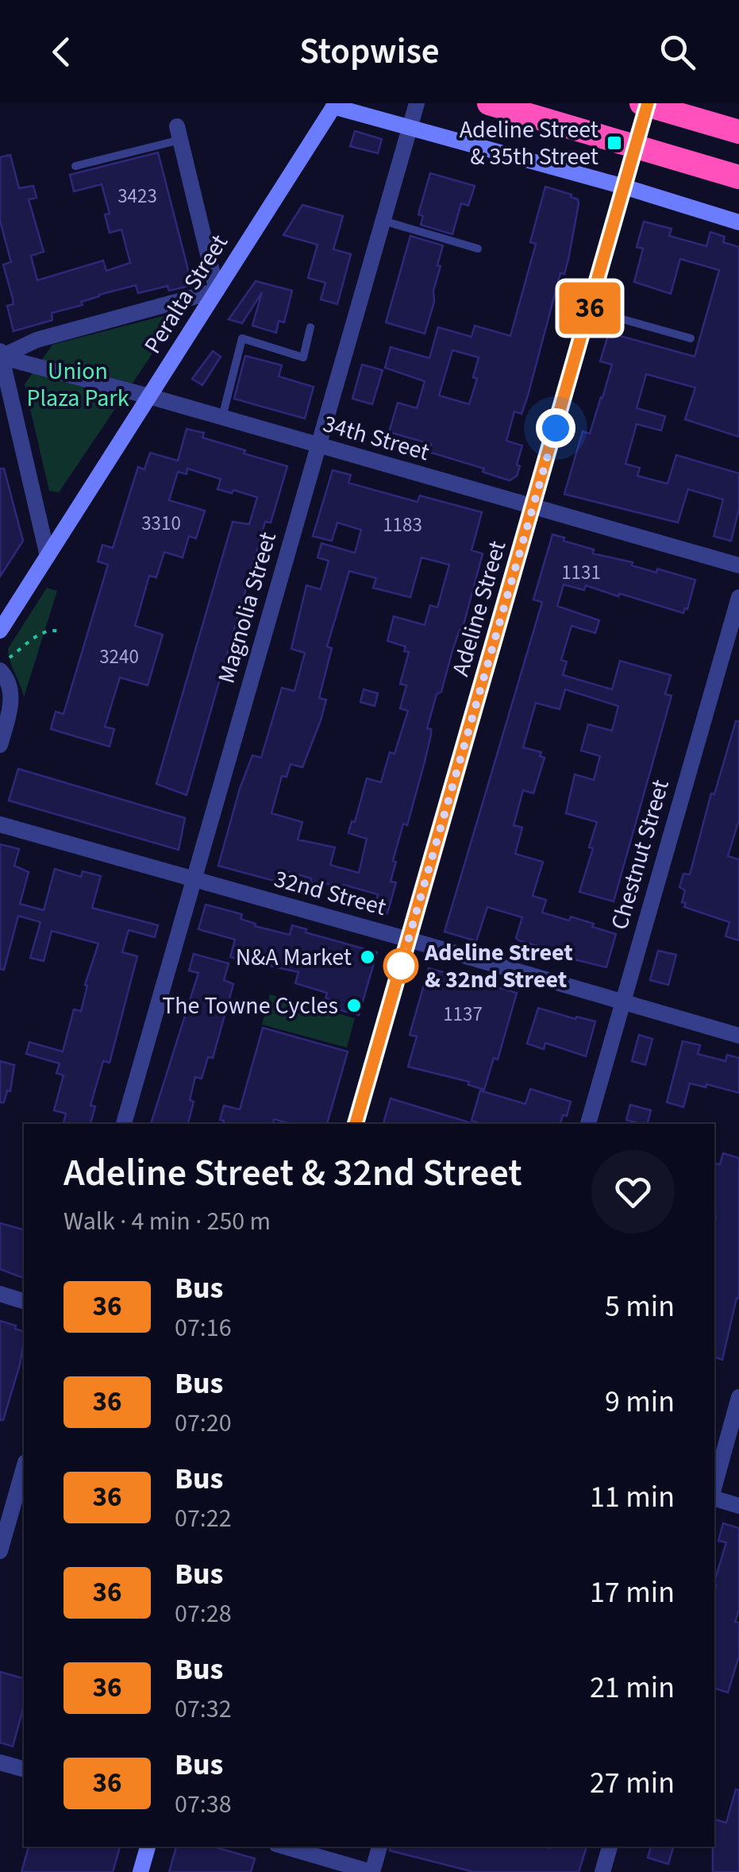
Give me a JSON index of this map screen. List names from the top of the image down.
{
  "streets": {
    "main road": ["Peralta Street", "Adeline Street"],
    "street": [
      "34th Street",
      "Magnolia Street",
      "Chestnut Street",
      "32nd Street"
    ]
  },
  "crossings": [
    ["Peralta Street", "34th Street"],
    ["34th Street", "Magnolia Street"],
    ["34th Street", "Adeline Street"],
    ["Magnolia Street", "32nd Street"],
    ["Adeline Street", "32nd Street"],
    ["Chestnut Street", "32nd Street"]
  ],
  "parks": ["Union Plaza Park"],
  "places": {
    "transit": ["Adeline Street & 35th Street"],
    "other": ["N&A Market", "Adeline Street & 32nd Street", "The Towne Cycles"]
  },
  "lines": ["bus line 36"],
  "house_numbers": [
    "3423",
    "3310",
    "1183",
    "1131",
    "3240",
    "1137"
  ],
  "page": {
    "header": "Stopwise",
    "on_map": "36",
    "heading": ["Adeline Street & 32nd Street", "Walk · 4 min · 250 m"],
    "list": [
      {
        "mark": "36",
        "name": "Bus",
        "note": "07:16",
        "value": "5 min"
      },
      {
        "mark": "36",
        "name": "Bus",
        "note": "07:20",
        "value": "9 min"
      },
      {
        "mark": "36",
        "name": "Bus",
        "note": "07:22",
        "value": "11 min"
      },
      {
        "mark": "36",
        "name": "Bus",
        "note": "07:28",
        "value": "17 min"
      },
      {
        "mark": "36",
        "name": "Bus",
        "note": "07:32",
        "value": "21 min"
      },
      {
        "mark": "36",
        "name": "Bus",
        "note": "07:38",
        "value": "27 min"
      }
    ]
  }
}
